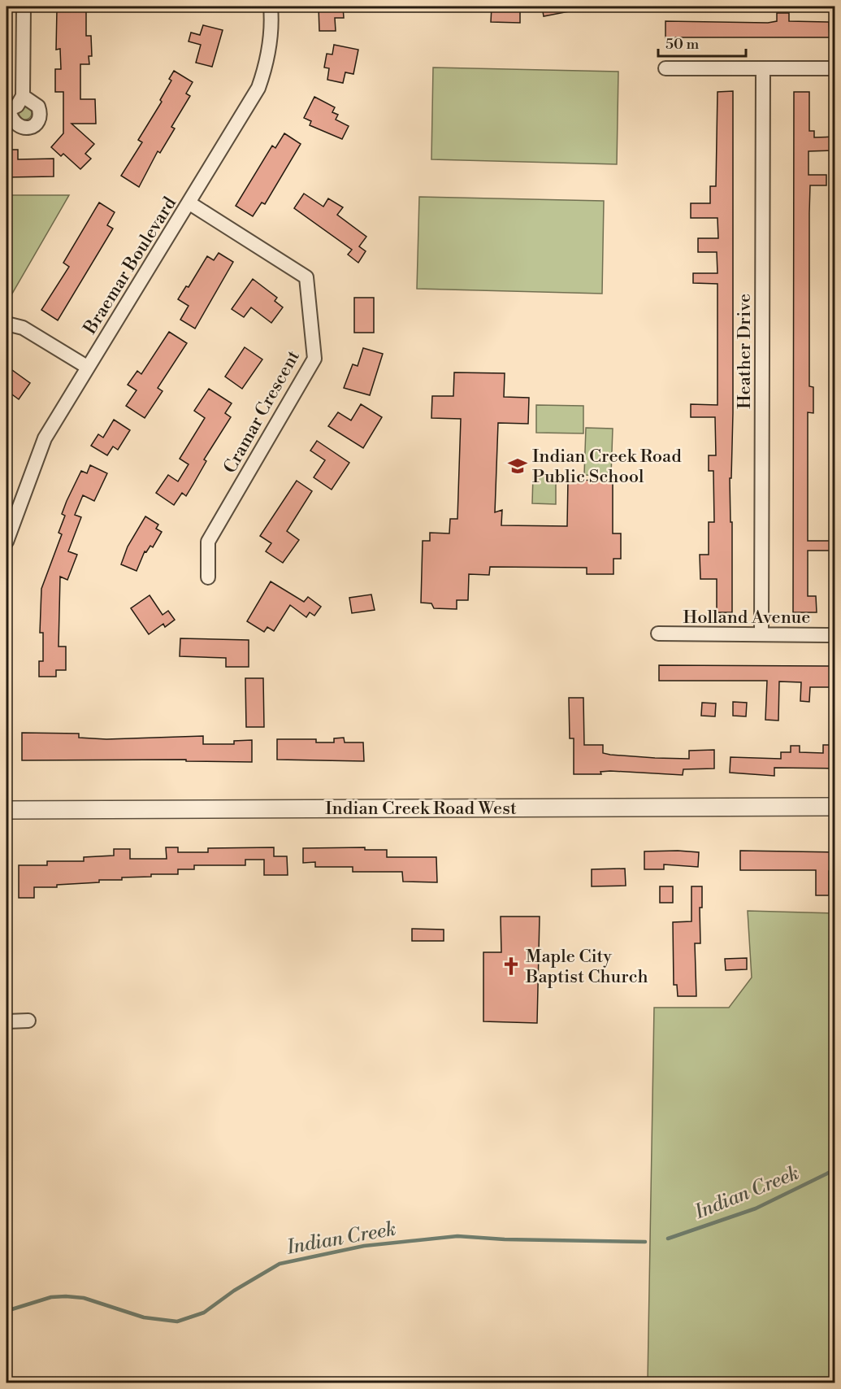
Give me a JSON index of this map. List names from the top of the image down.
{
  "streets": {
    "street": [
      "Braemar Boulevard",
      "Heather Drive",
      "Cramar Crescent",
      "Holland Avenue",
      "Indian Creek Road West"
    ]
  },
  "crossings": [
    ["Braemar Boulevard", "Cramar Crescent"],
    ["Heather Drive", "Holland Avenue"]
  ],
  "water": ["Indian Creek"],
  "places": {
    "school or university": ["Indian Creek Road Public School"],
    "church": ["Maple City Baptist Church"]
  },
  "scale_bar": "50 m"
}
